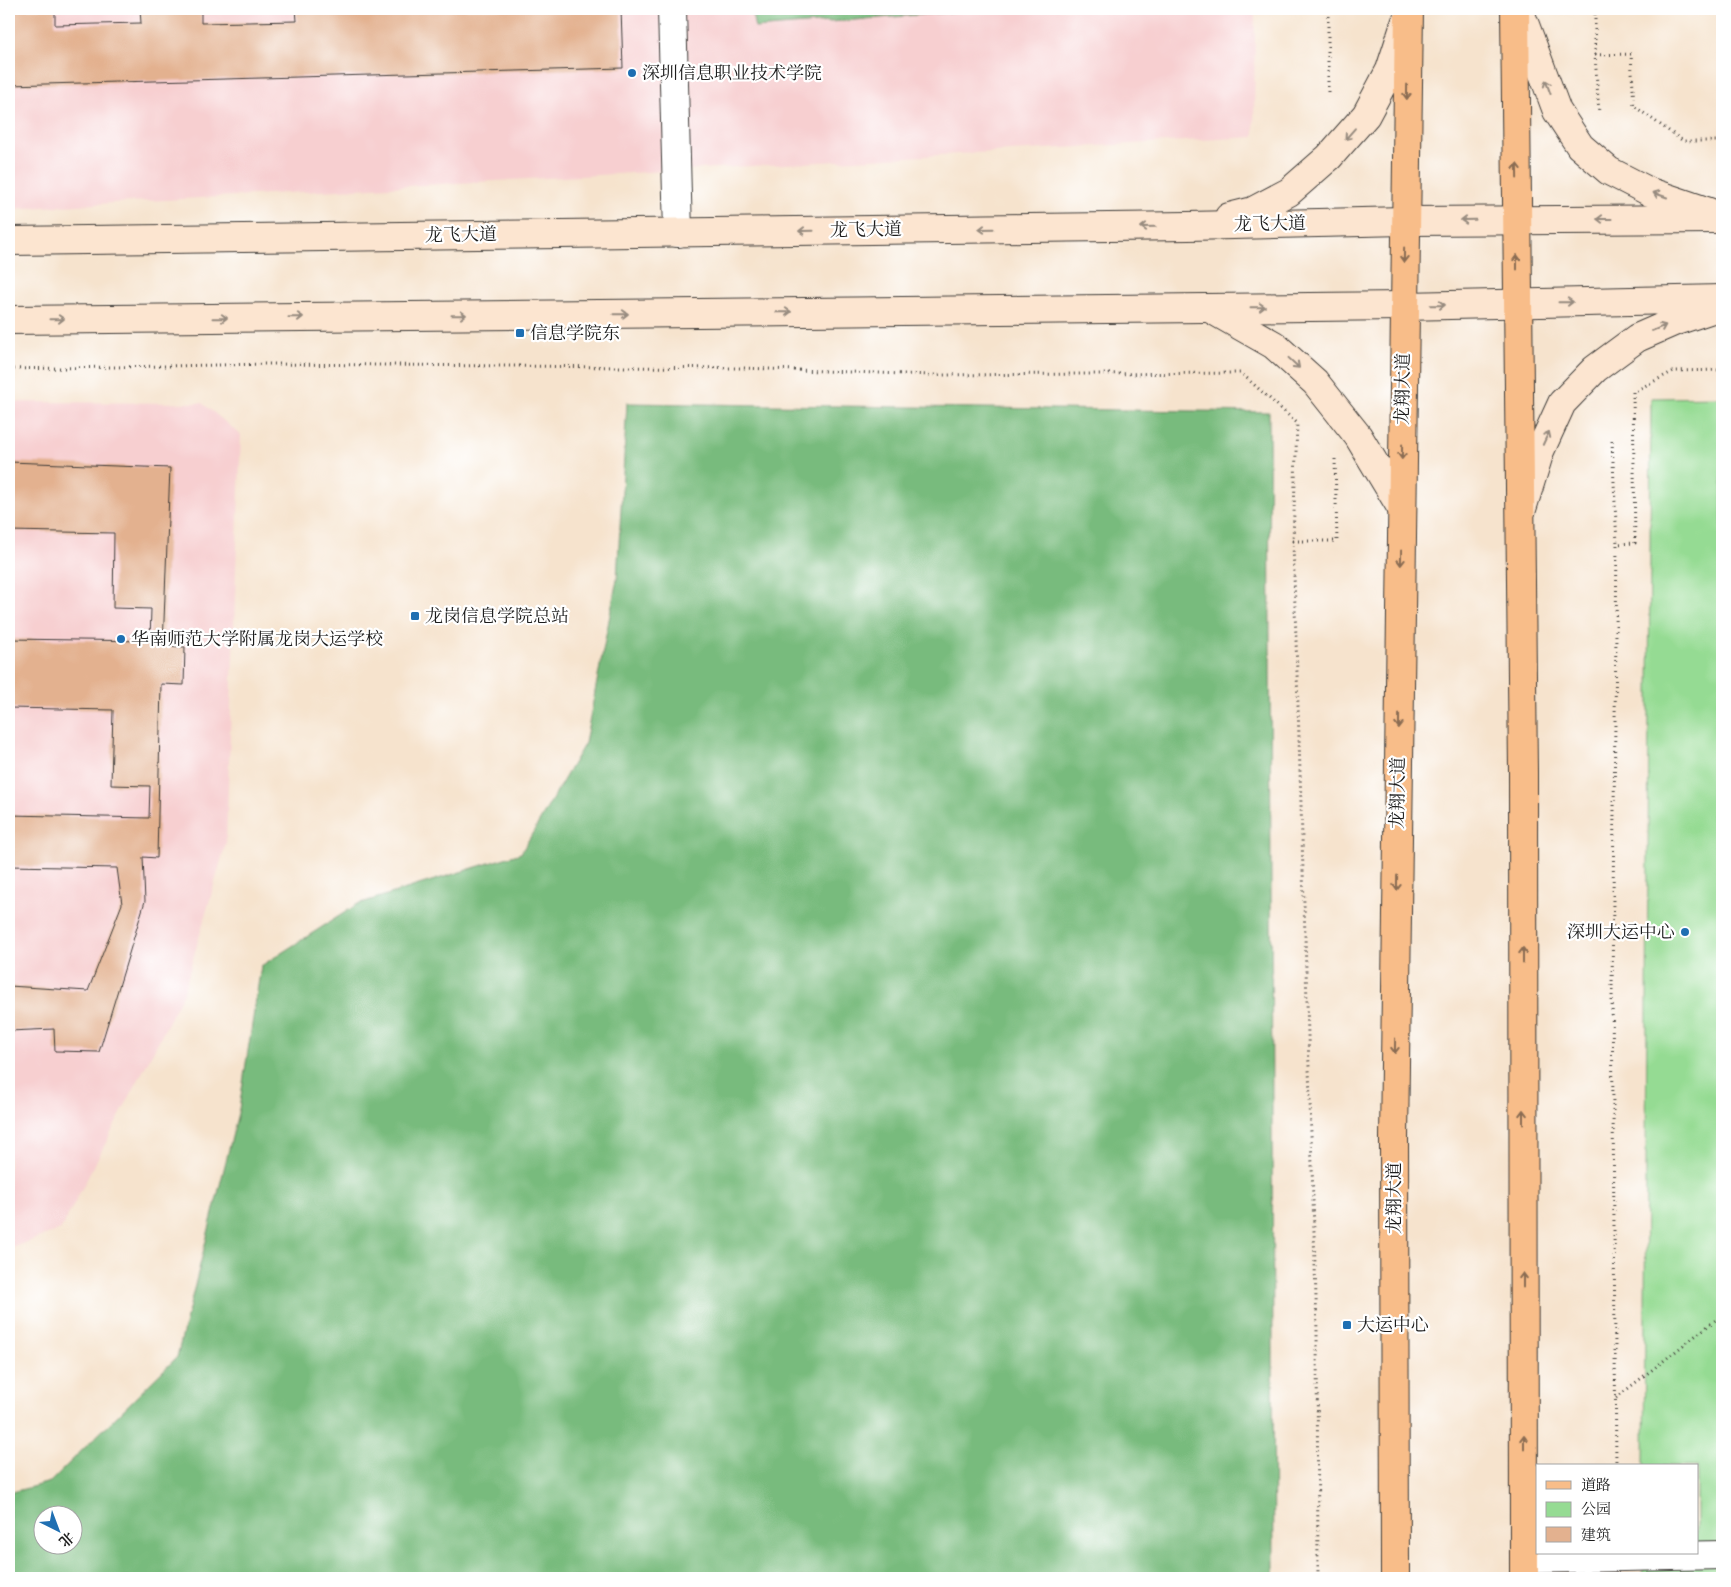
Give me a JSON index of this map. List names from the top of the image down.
{
  "streets": {
    "main road": ["龙飞大道", "龙翔大道"]
  },
  "crossings": [
    ["龙飞大道", "龙翔大道"]
  ],
  "places": {
    "other": ["深圳信息职业技术学院", "华南师范大学附属龙岗大运学校", "深圳大运中心"],
    "transit": ["信息学院东", "龙岗信息学院总站", "大运中心"]
  },
  "legend": ["道路", "公园", "建筑"],
  "north": "bottom right"
}
